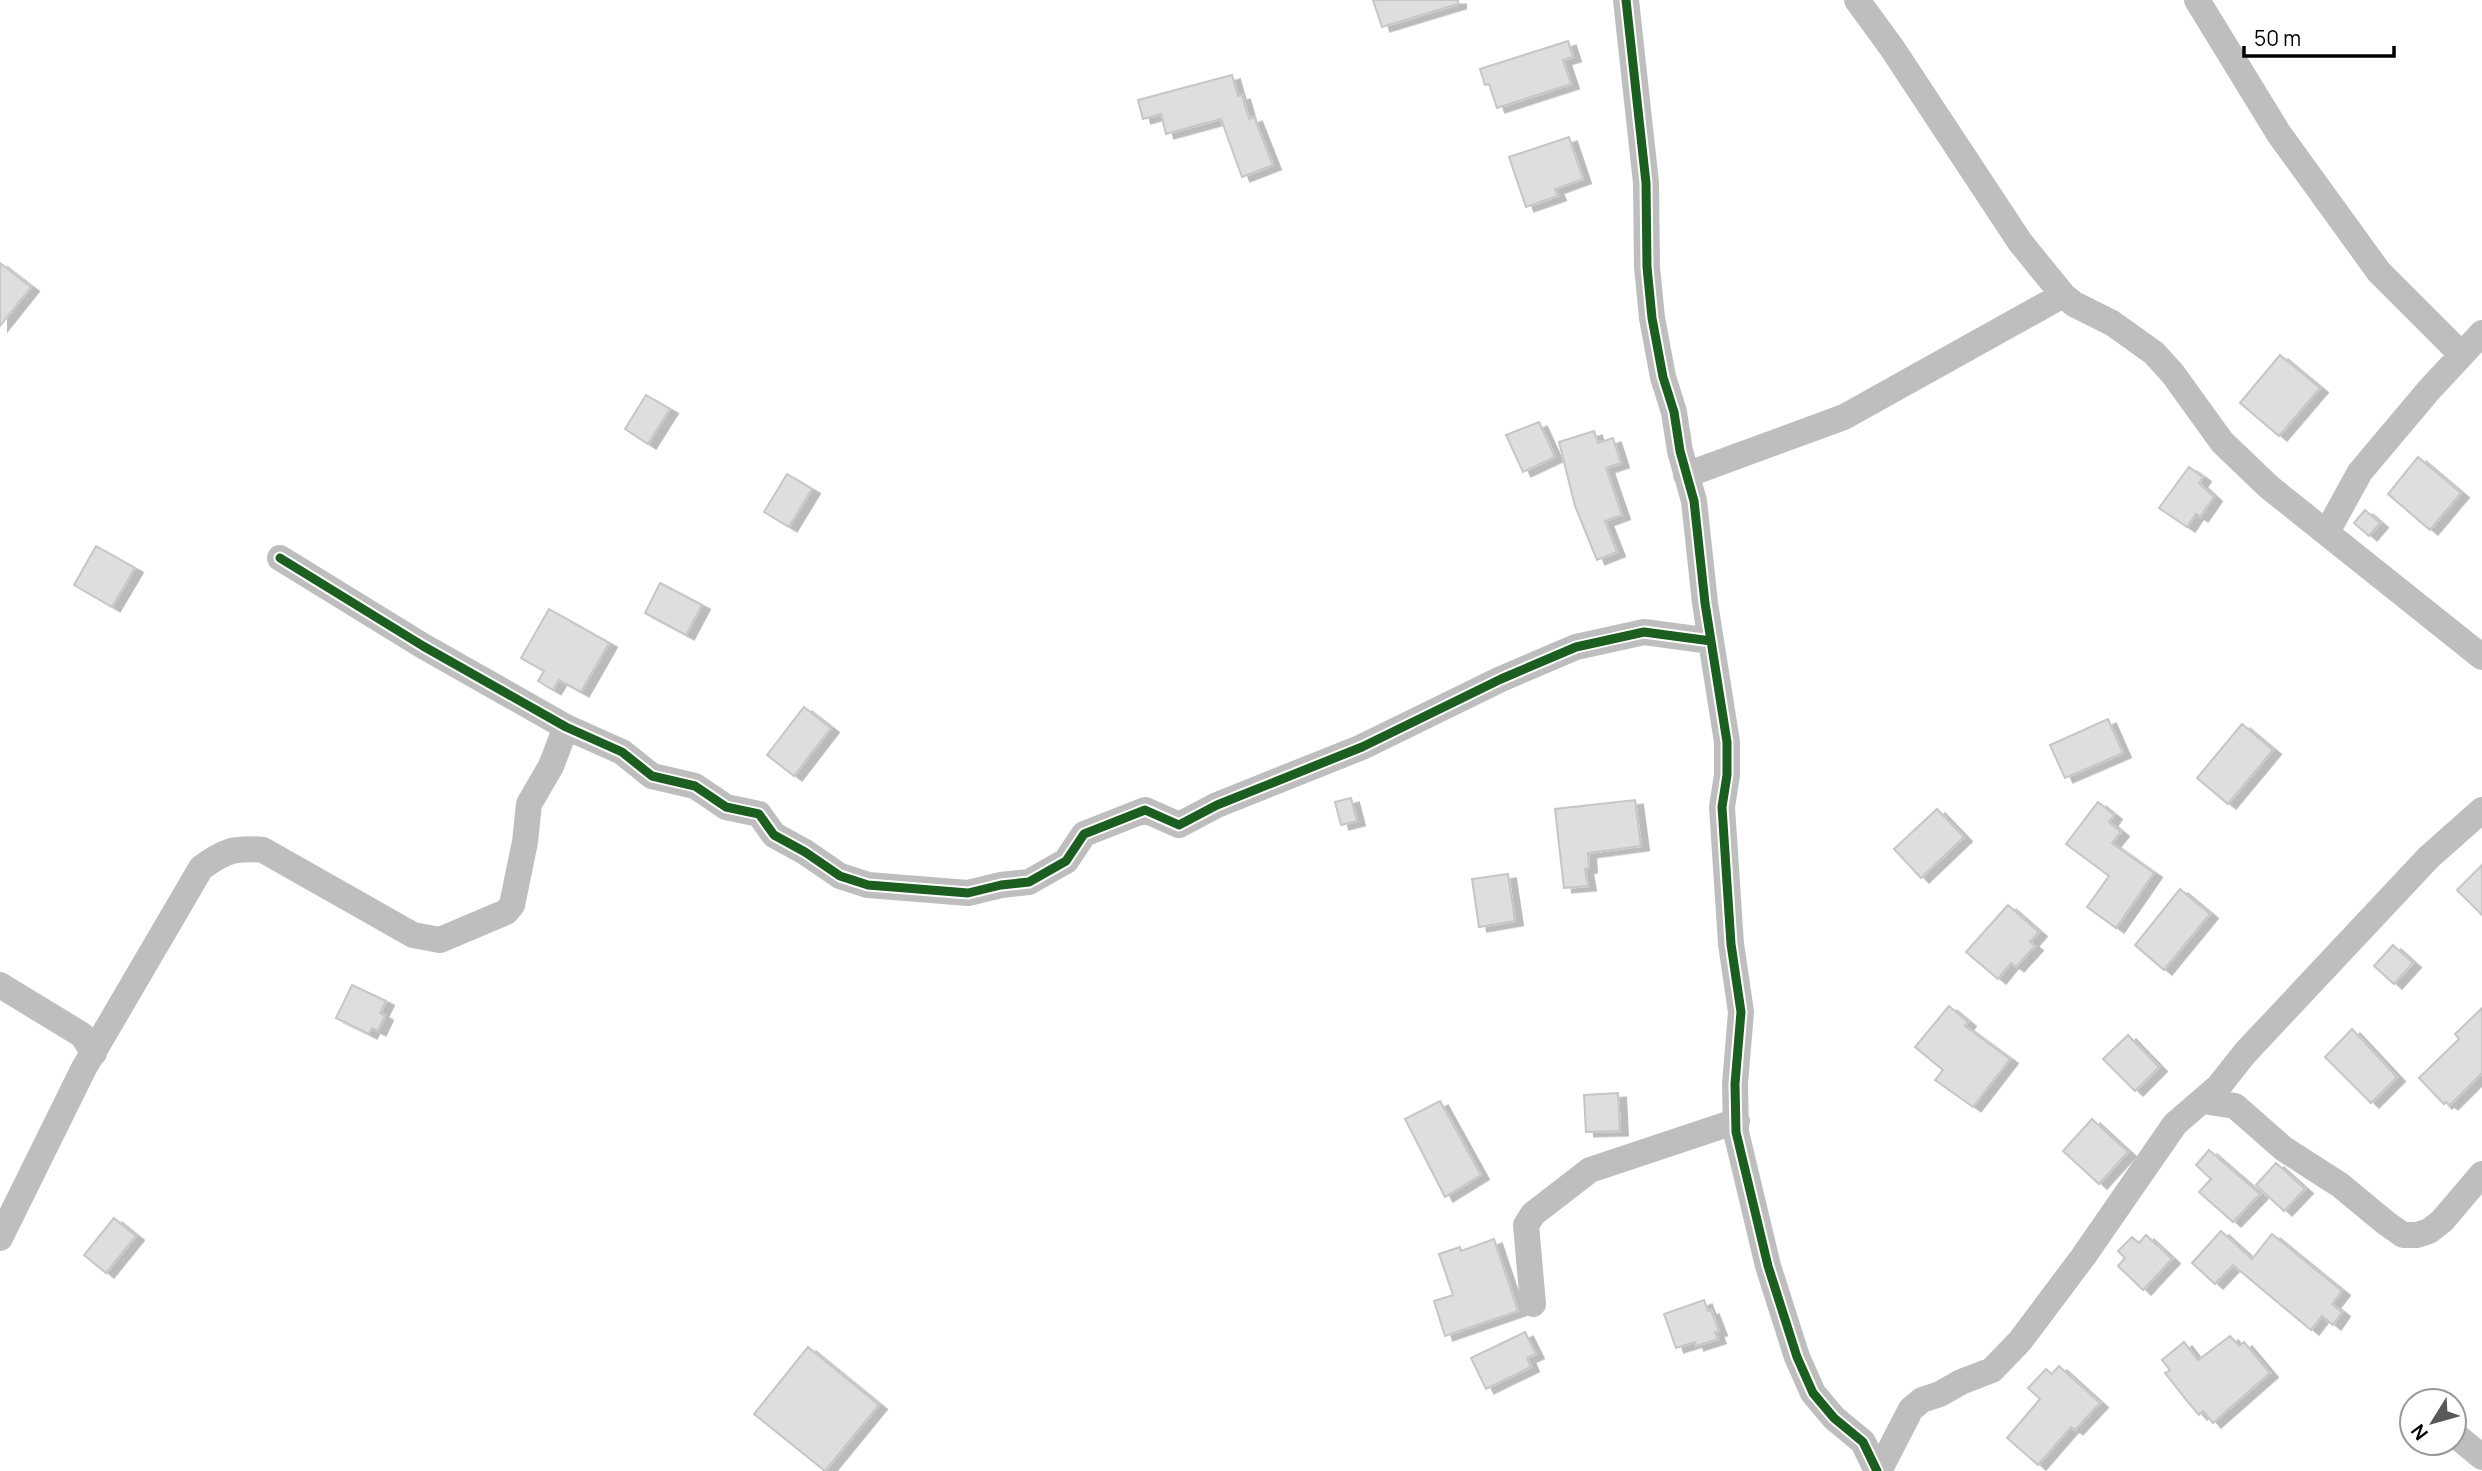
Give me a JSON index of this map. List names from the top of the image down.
{
  "scale_bar": "50 m",
  "north": "bottom left"
}
